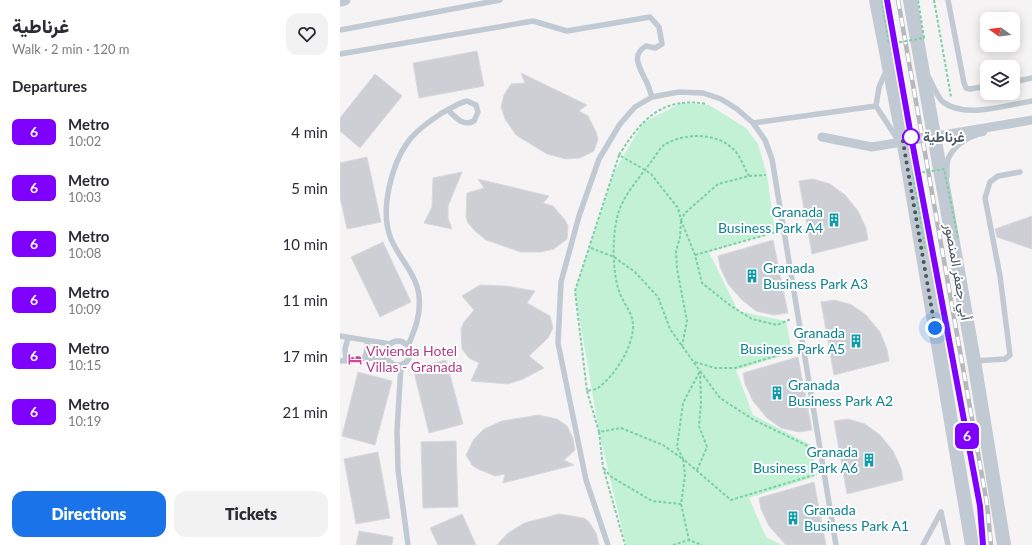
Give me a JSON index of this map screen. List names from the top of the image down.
{
  "streets": {
    "street": ["أبي جعفر المنصور"]
  },
  "places": {
    "other": ["غرناطية"],
    "building": [
      "Granada Business Park A4",
      "Granada Business Park A3",
      "Granada Business Park A5",
      "Granada Business Park A2",
      "Granada Business Park A6",
      "Granada Business Park A1"
    ],
    "hotel": ["Vivienda Hotel Villas - Granada"]
  },
  "lines": ["metro line 6"],
  "north": "left",
  "page": {
    "heading": [
      ["غرناطية", "Walk · 2 min · 120 m"],
      "Departures"
    ],
    "on_map": "6",
    "list": [
      {
        "mark": "6",
        "name": "Metro",
        "note": "10:02",
        "value": "4 min"
      },
      {
        "mark": "6",
        "name": "Metro",
        "note": "10:03",
        "value": "5 min"
      },
      {
        "mark": "6",
        "name": "Metro",
        "note": "10:08",
        "value": "10 min"
      },
      {
        "mark": "6",
        "name": "Metro",
        "note": "10:09",
        "value": "11 min"
      },
      {
        "mark": "6",
        "name": "Metro",
        "note": "10:15",
        "value": "17 min"
      },
      {
        "mark": "6",
        "name": "Metro",
        "note": "10:19",
        "value": "21 min"
      }
    ],
    "buttons": ["Directions", "Tickets"]
  }
}
